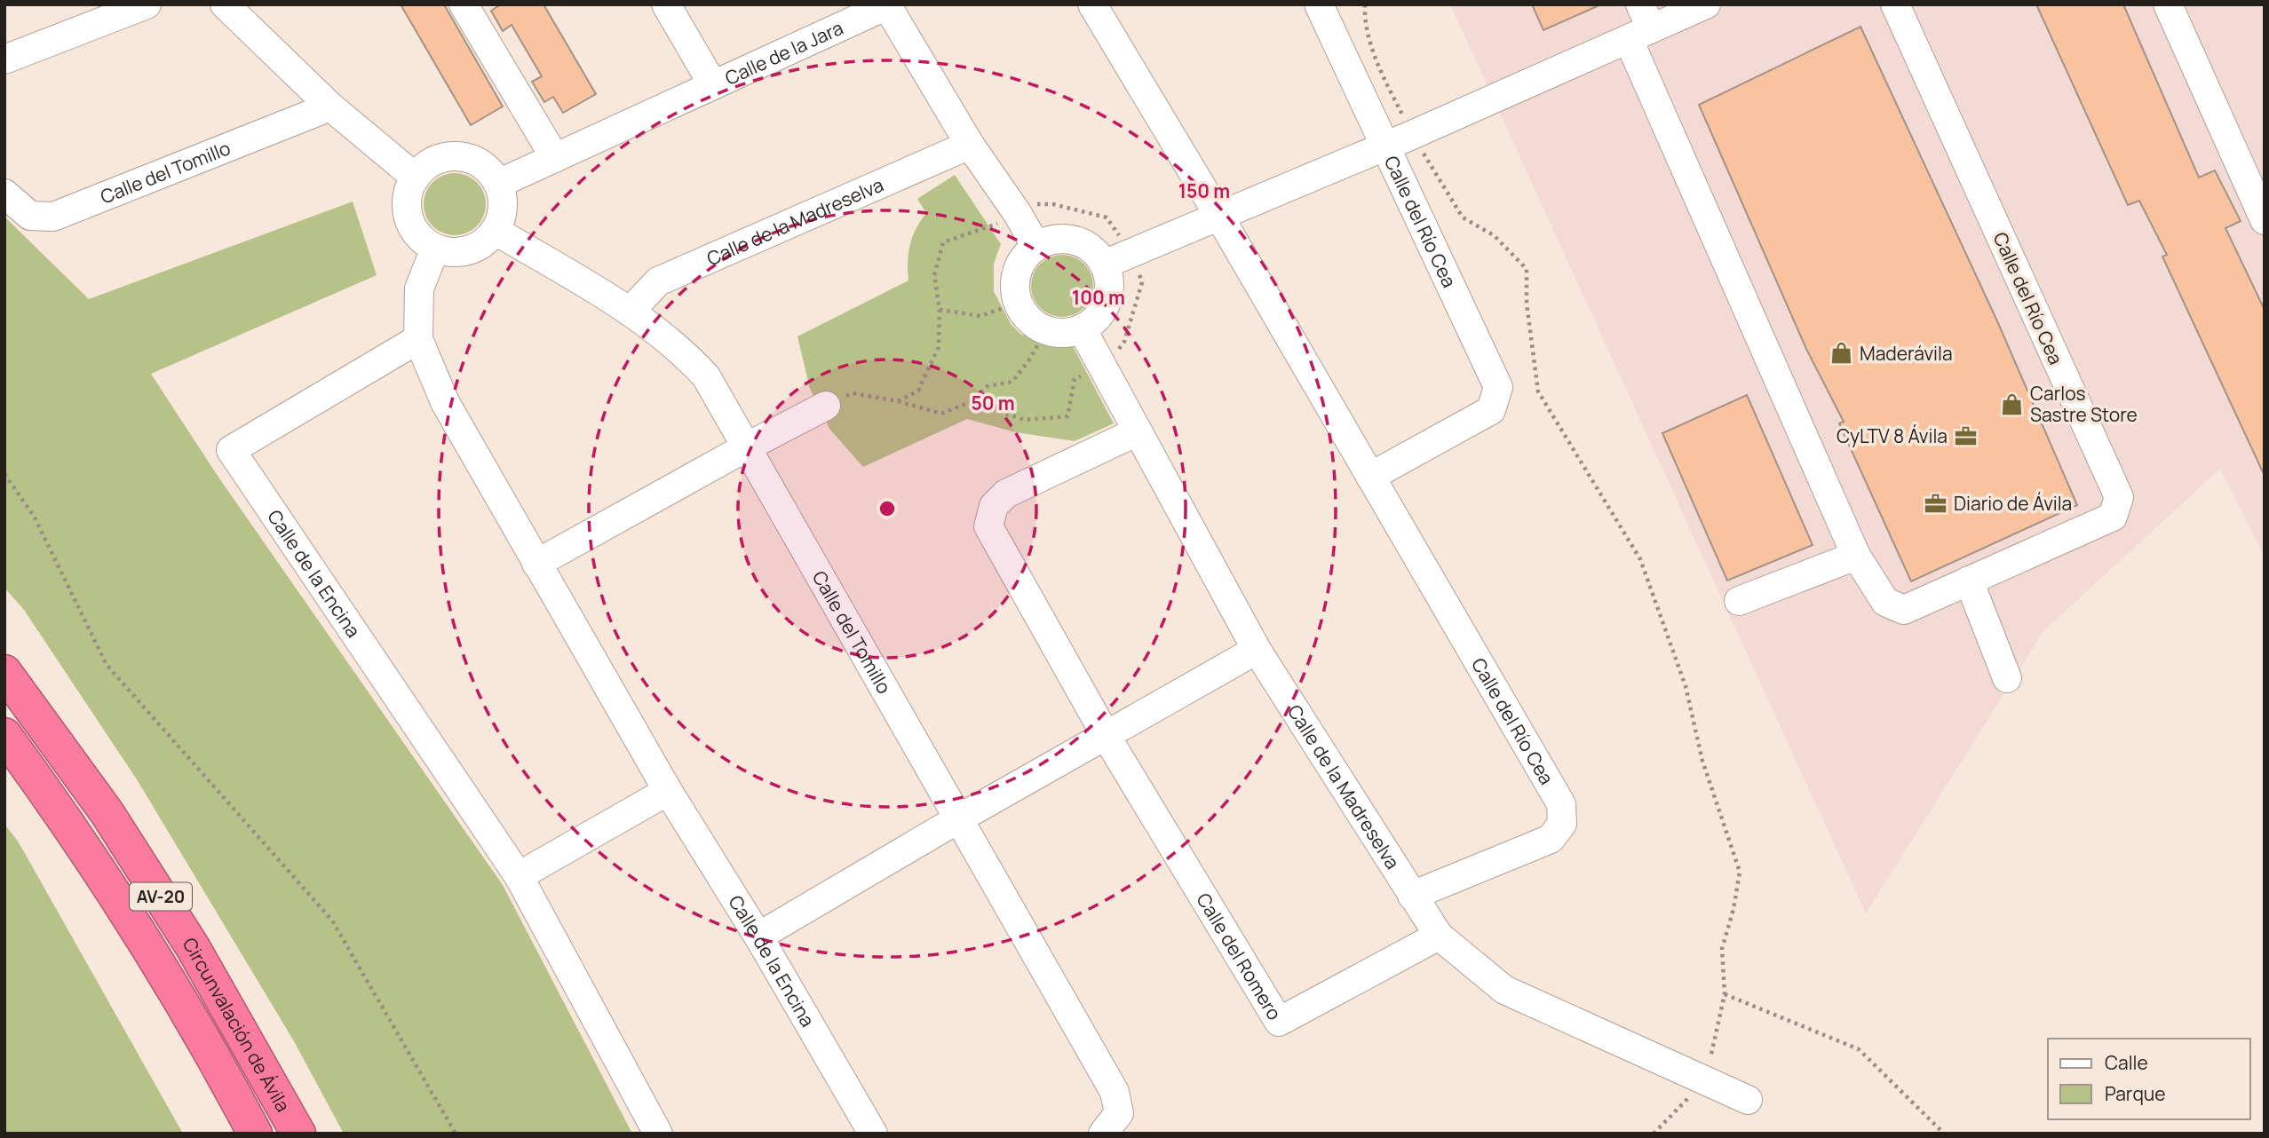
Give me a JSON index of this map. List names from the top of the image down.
{
  "streets": {
    "highway": ["AV-20", "Circunvalación de Ávila"],
    "street": [
      "Calle de la Jara",
      "Calle del Tomillo",
      "Calle de la Madreselva",
      "Calle del Río Cea",
      "Calle de la Encina",
      "Calle del Romero"
    ]
  },
  "crossings": [
    ["Calle de la Jara", "Calle del Tomillo"],
    ["Calle de la Jara", "Calle de la Encina"],
    ["Calle del Tomillo", "Calle de la Madreselva"],
    ["Calle del Tomillo", "Calle de la Encina"],
    ["Calle de la Madreselva", "Calle del Río Cea"],
    ["Calle de la Madreselva", "Calle del Romero"]
  ],
  "places": {
    "shop": ["Maderávila", "Carlos Sastre Store"],
    "office": ["CyLTV 8 Ávila", "Diario de Ávila"]
  },
  "legend": ["Calle", "Parque"],
  "rings": ["150 m", "100 m", "50 m"]
}
